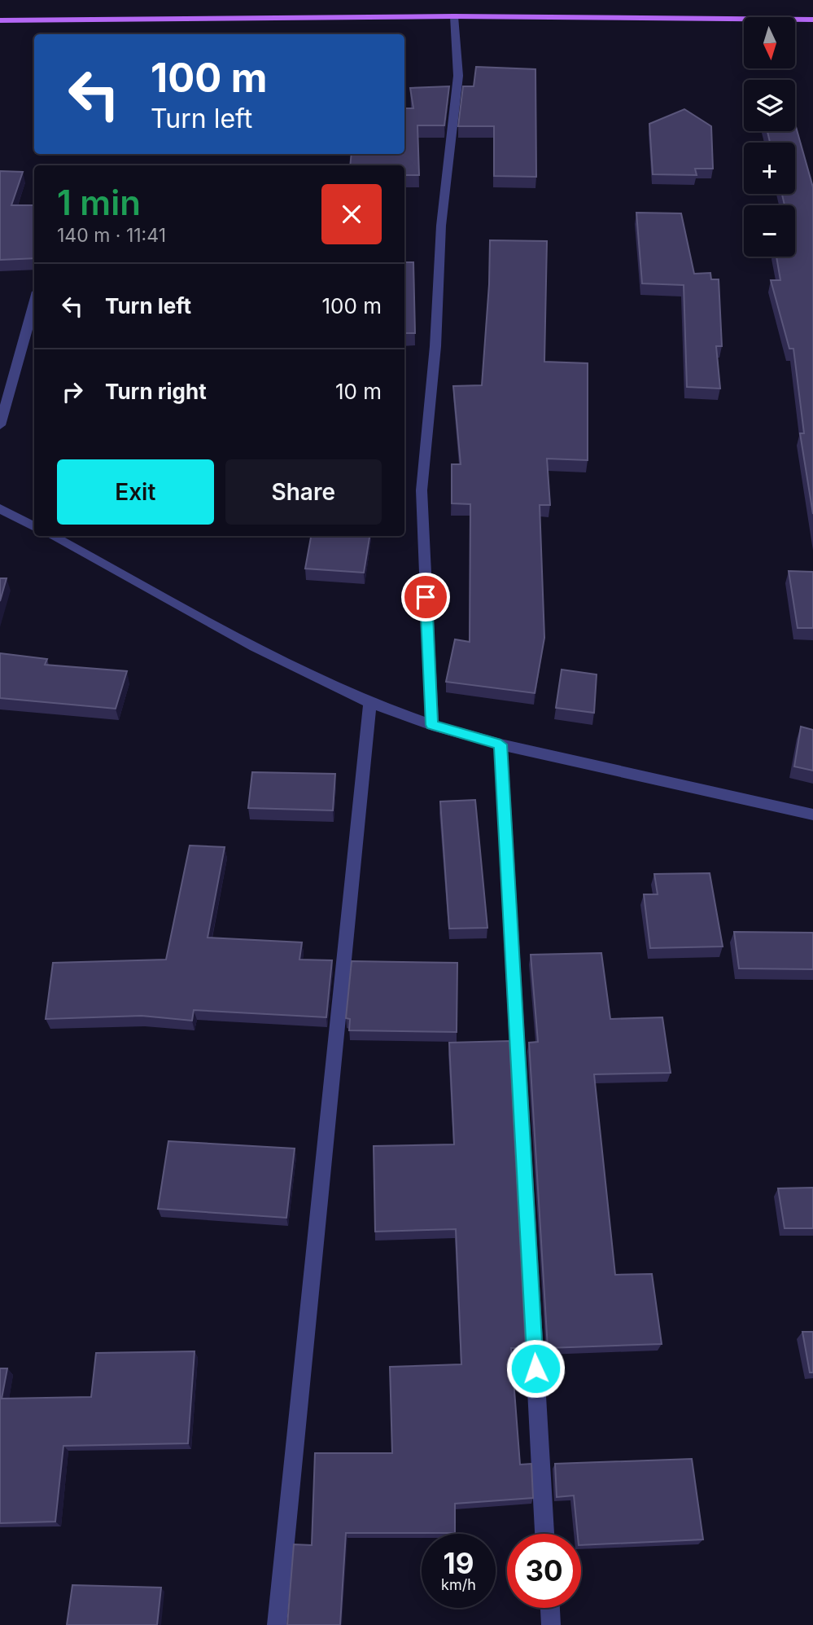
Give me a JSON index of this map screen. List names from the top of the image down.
{
  "north": "bottom",
  "page": {
    "map_buttons": ["+", "−"],
    "turn": ["100 m", "Turn left"],
    "heading": ["1 min", "140 m · 11:41"],
    "list": [
      {
        "name": "Turn left",
        "value": "100 m"
      },
      {
        "name": "Turn right",
        "value": "10 m"
      }
    ],
    "buttons": ["Exit", "Share"],
    "speed": "19 km/h",
    "limit": "30"
  }
}
